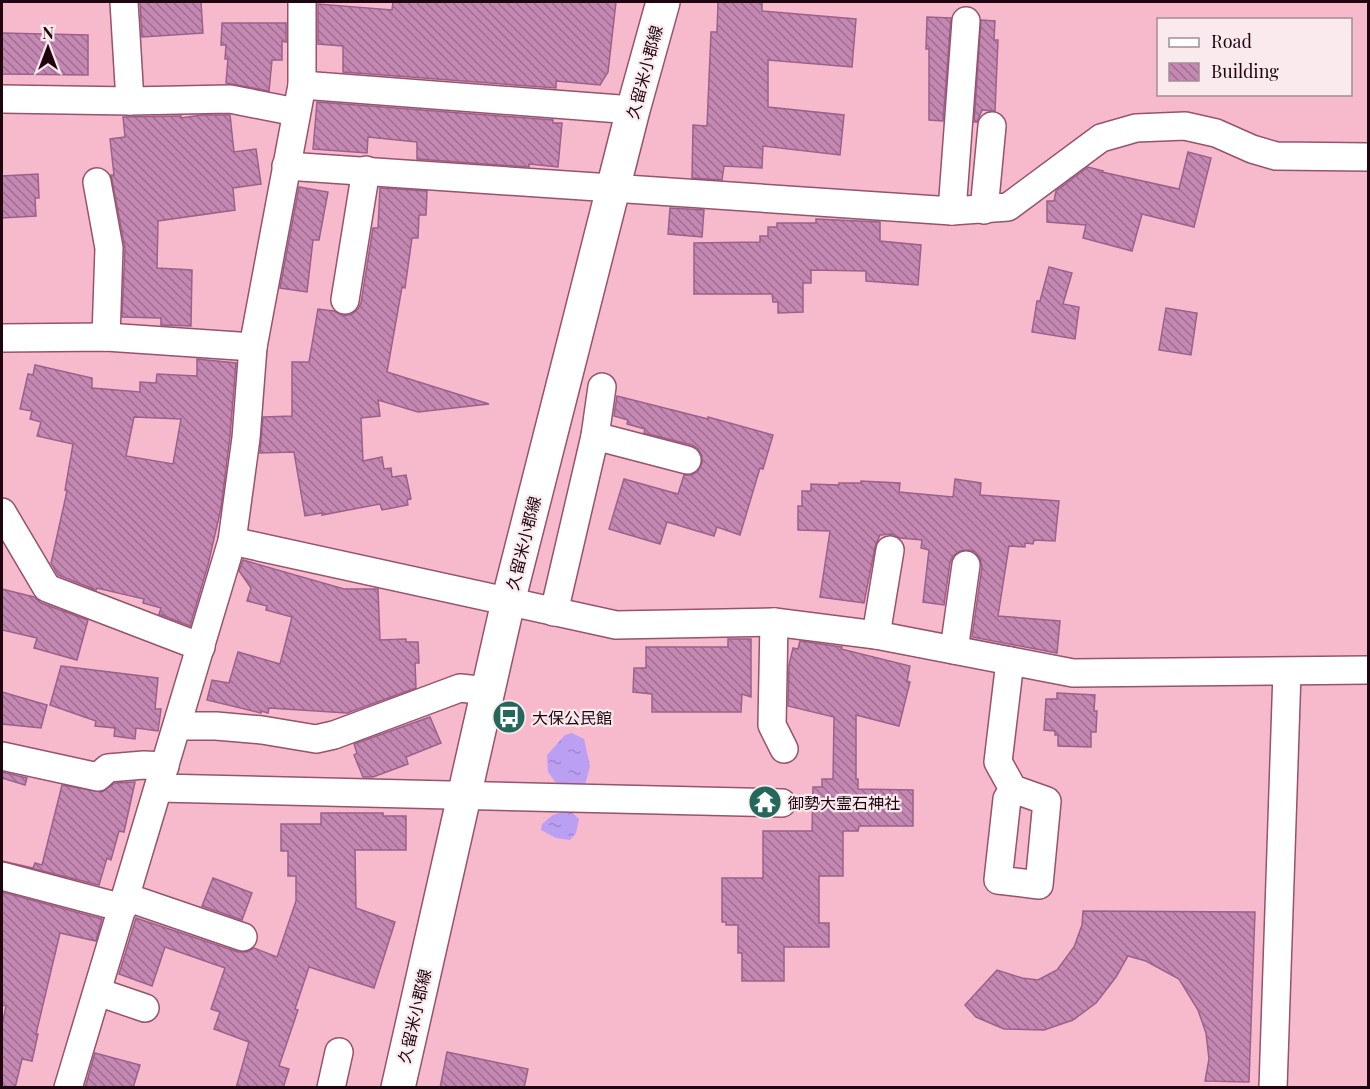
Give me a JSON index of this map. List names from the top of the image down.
{
  "streets": {
    "main road": ["久留米小郡線"]
  },
  "places": {
    "bus stop": ["大保公民館"],
    "temple": ["御勢大霊石神社"]
  },
  "legend": ["Road", "Building"],
  "north": "top"
}
